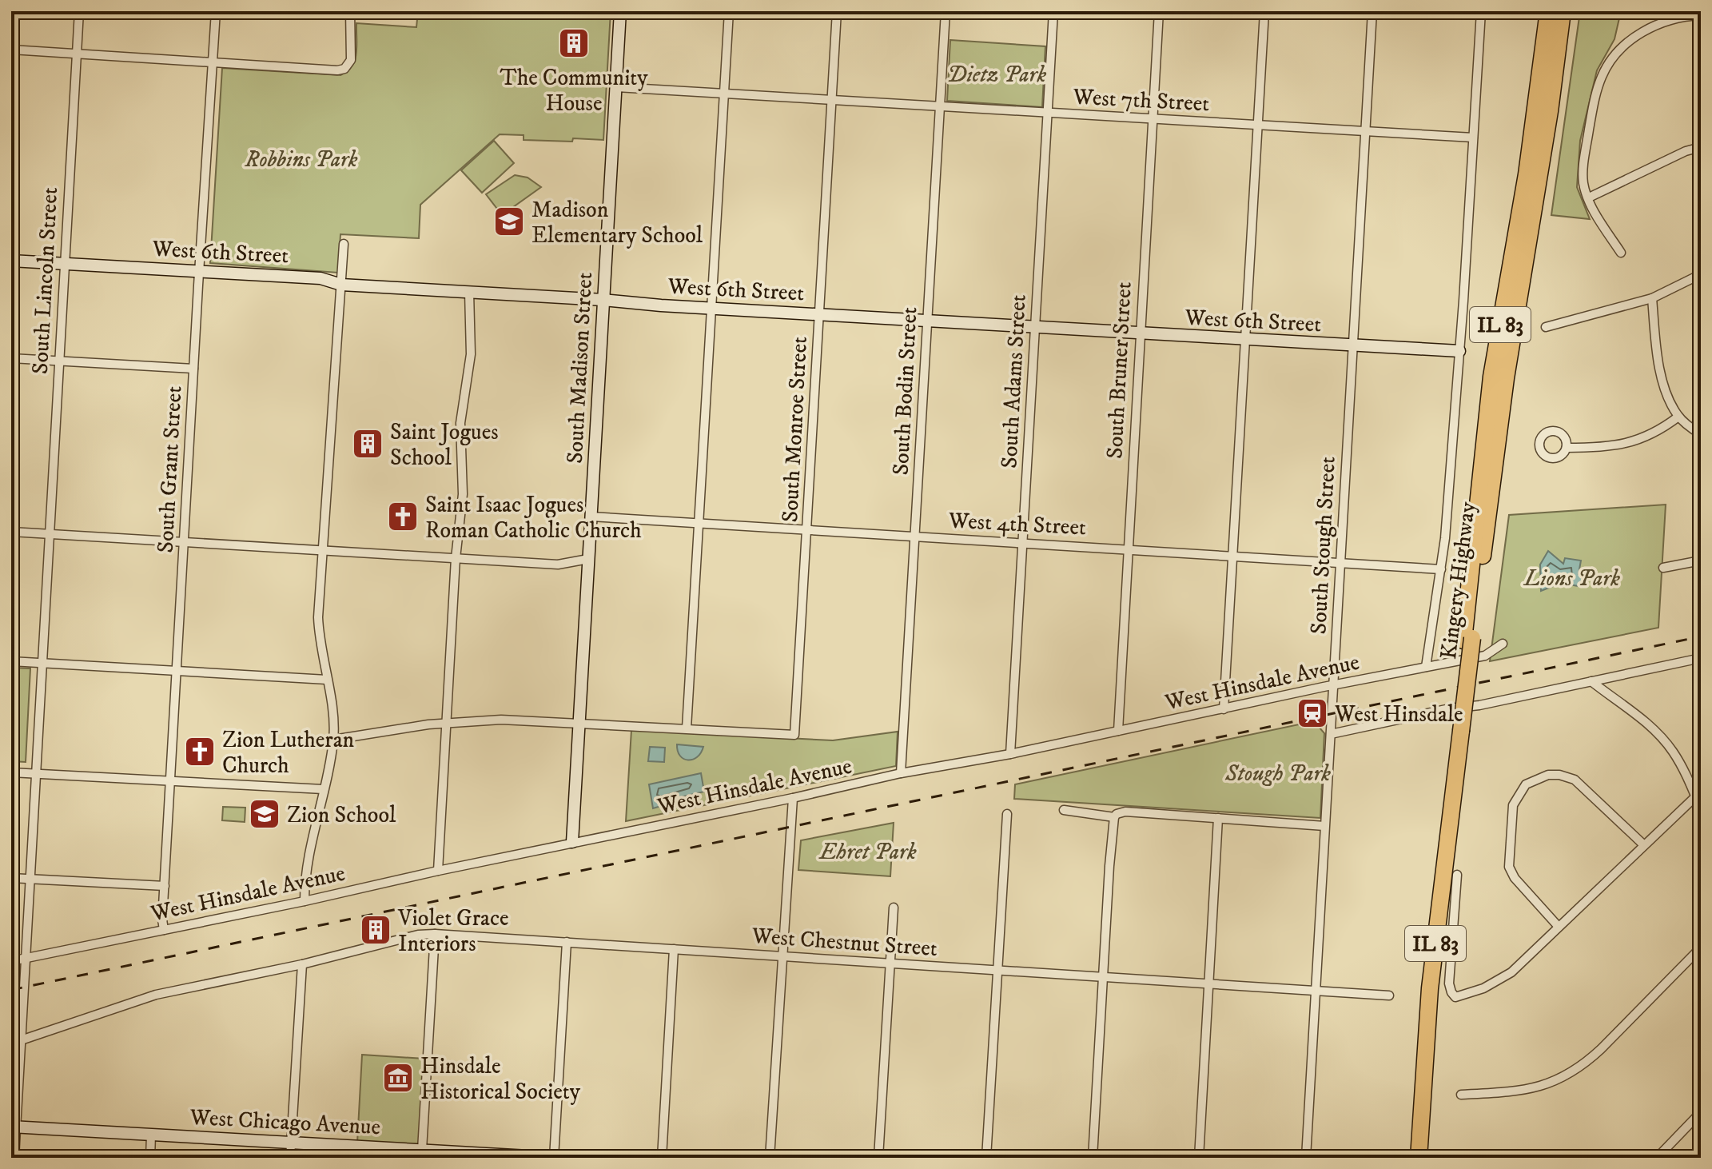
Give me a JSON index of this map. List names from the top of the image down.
{
  "streets": {
    "highway": ["IL 83", "Kingery Highway"],
    "street": [
      "West 7th Street",
      "West 6th Street",
      "South Lincoln Street",
      "South Madison Street",
      "South Bruner Street",
      "South Adams Street",
      "South Bodin Street",
      "South Monroe Street",
      "South Grant Street",
      "West 4th Street",
      "South Stough Street",
      "West Hinsdale Avenue",
      "West Chestnut Street",
      "West Chicago Avenue"
    ]
  },
  "crossings": [
    ["West 7th Street", "South Madison Street"],
    ["West 7th Street", "South Bruner Street"],
    ["West 7th Street", "South Adams Street"],
    ["West 7th Street", "South Bodin Street"],
    ["West 7th Street", "South Monroe Street"],
    ["West 7th Street", "South Stough Street"],
    ["West 6th Street", "South Lincoln Street"],
    ["West 6th Street", "South Madison Street"],
    ["West 6th Street", "South Bruner Street"],
    ["West 6th Street", "South Adams Street"],
    ["West 6th Street", "South Bodin Street"],
    ["West 6th Street", "South Monroe Street"],
    ["West 6th Street", "South Grant Street"],
    ["West 6th Street", "South Stough Street"],
    ["South Lincoln Street", "West Hinsdale Avenue"],
    ["South Lincoln Street", "West Chestnut Street"],
    ["South Lincoln Street", "West Chicago Avenue"],
    ["South Madison Street", "West 4th Street"],
    ["South Madison Street", "West Hinsdale Avenue"],
    ["South Bruner Street", "West 4th Street"],
    ["South Bruner Street", "West Hinsdale Avenue"],
    ["South Adams Street", "West 4th Street"],
    ["South Adams Street", "West Hinsdale Avenue"],
    ["South Bodin Street", "West 4th Street"],
    ["South Bodin Street", "West Hinsdale Avenue"],
    ["South Monroe Street", "West 4th Street"],
    ["South Grant Street", "West Hinsdale Avenue"],
    ["West 4th Street", "South Stough Street"],
    ["South Stough Street", "West Hinsdale Avenue"],
    ["South Stough Street", "West Chestnut Street"]
  ],
  "parks": [
    "Dietz Park",
    "Robbins Park",
    "Lions Park",
    "Stough Park",
    "Ehret Park"
  ],
  "places": {
    "building": ["The Community House", "Saint Jogues School", "Violet Grace Interiors"],
    "school or university": ["Madison Elementary School", "Zion School"],
    "church": ["Saint Isaac Jogues Roman Catholic Church", "Zion Lutheran Church"],
    "station": ["West Hinsdale"],
    "museum": ["Hinsdale Historical Society"]
  }
}
